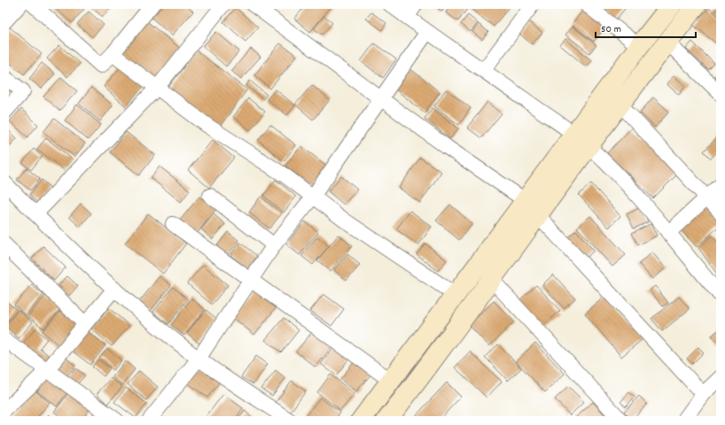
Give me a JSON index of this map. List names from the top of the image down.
{
  "scale_bar": "50 m"
}
